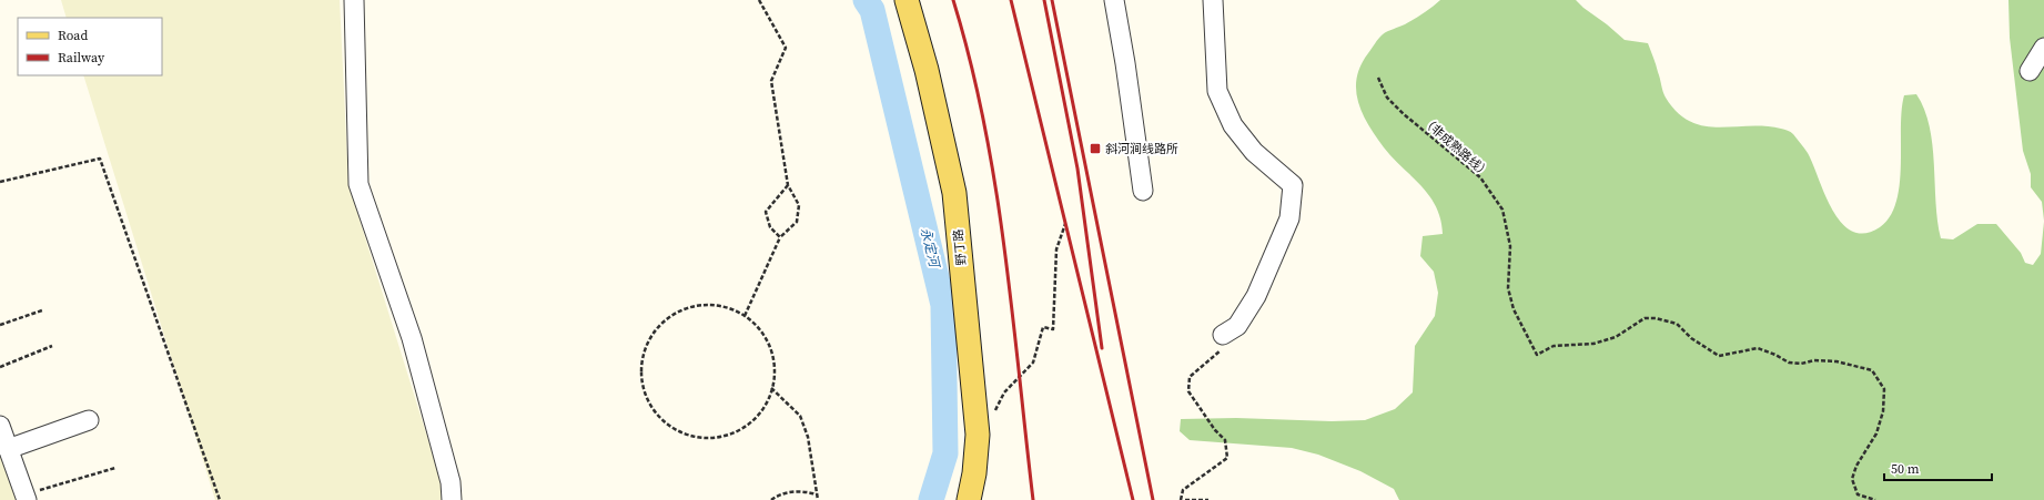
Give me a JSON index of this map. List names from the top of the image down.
{
  "streets": {
    "main road": ["野丁路"],
    "path": ["（非成熟路线）"]
  },
  "water": ["永定河"],
  "places": {
    "transit": ["斜河涧线路所"]
  },
  "legend": ["Road", "Railway"],
  "scale_bar": "50 m"
}
